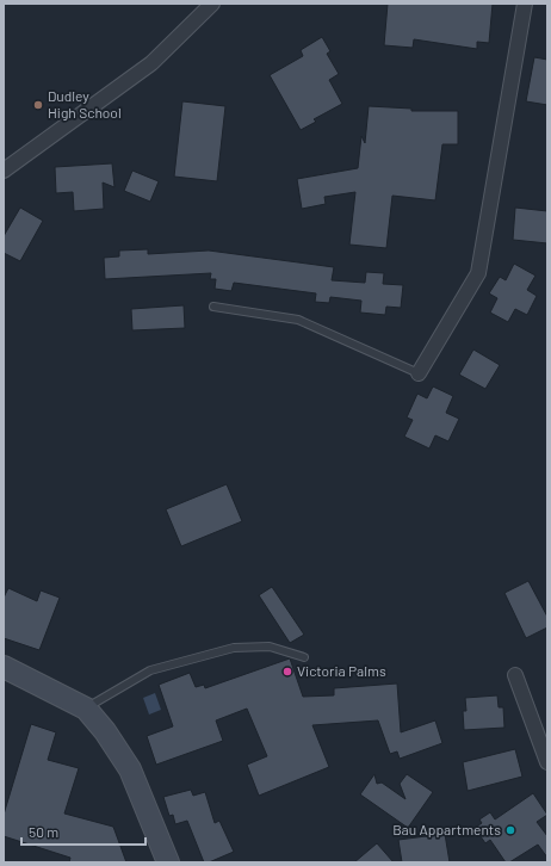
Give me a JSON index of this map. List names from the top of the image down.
{
  "places": ["Dudley High School", "Victoria Palms", "Bau Appartments"],
  "scale_bar": "50 m"
}
